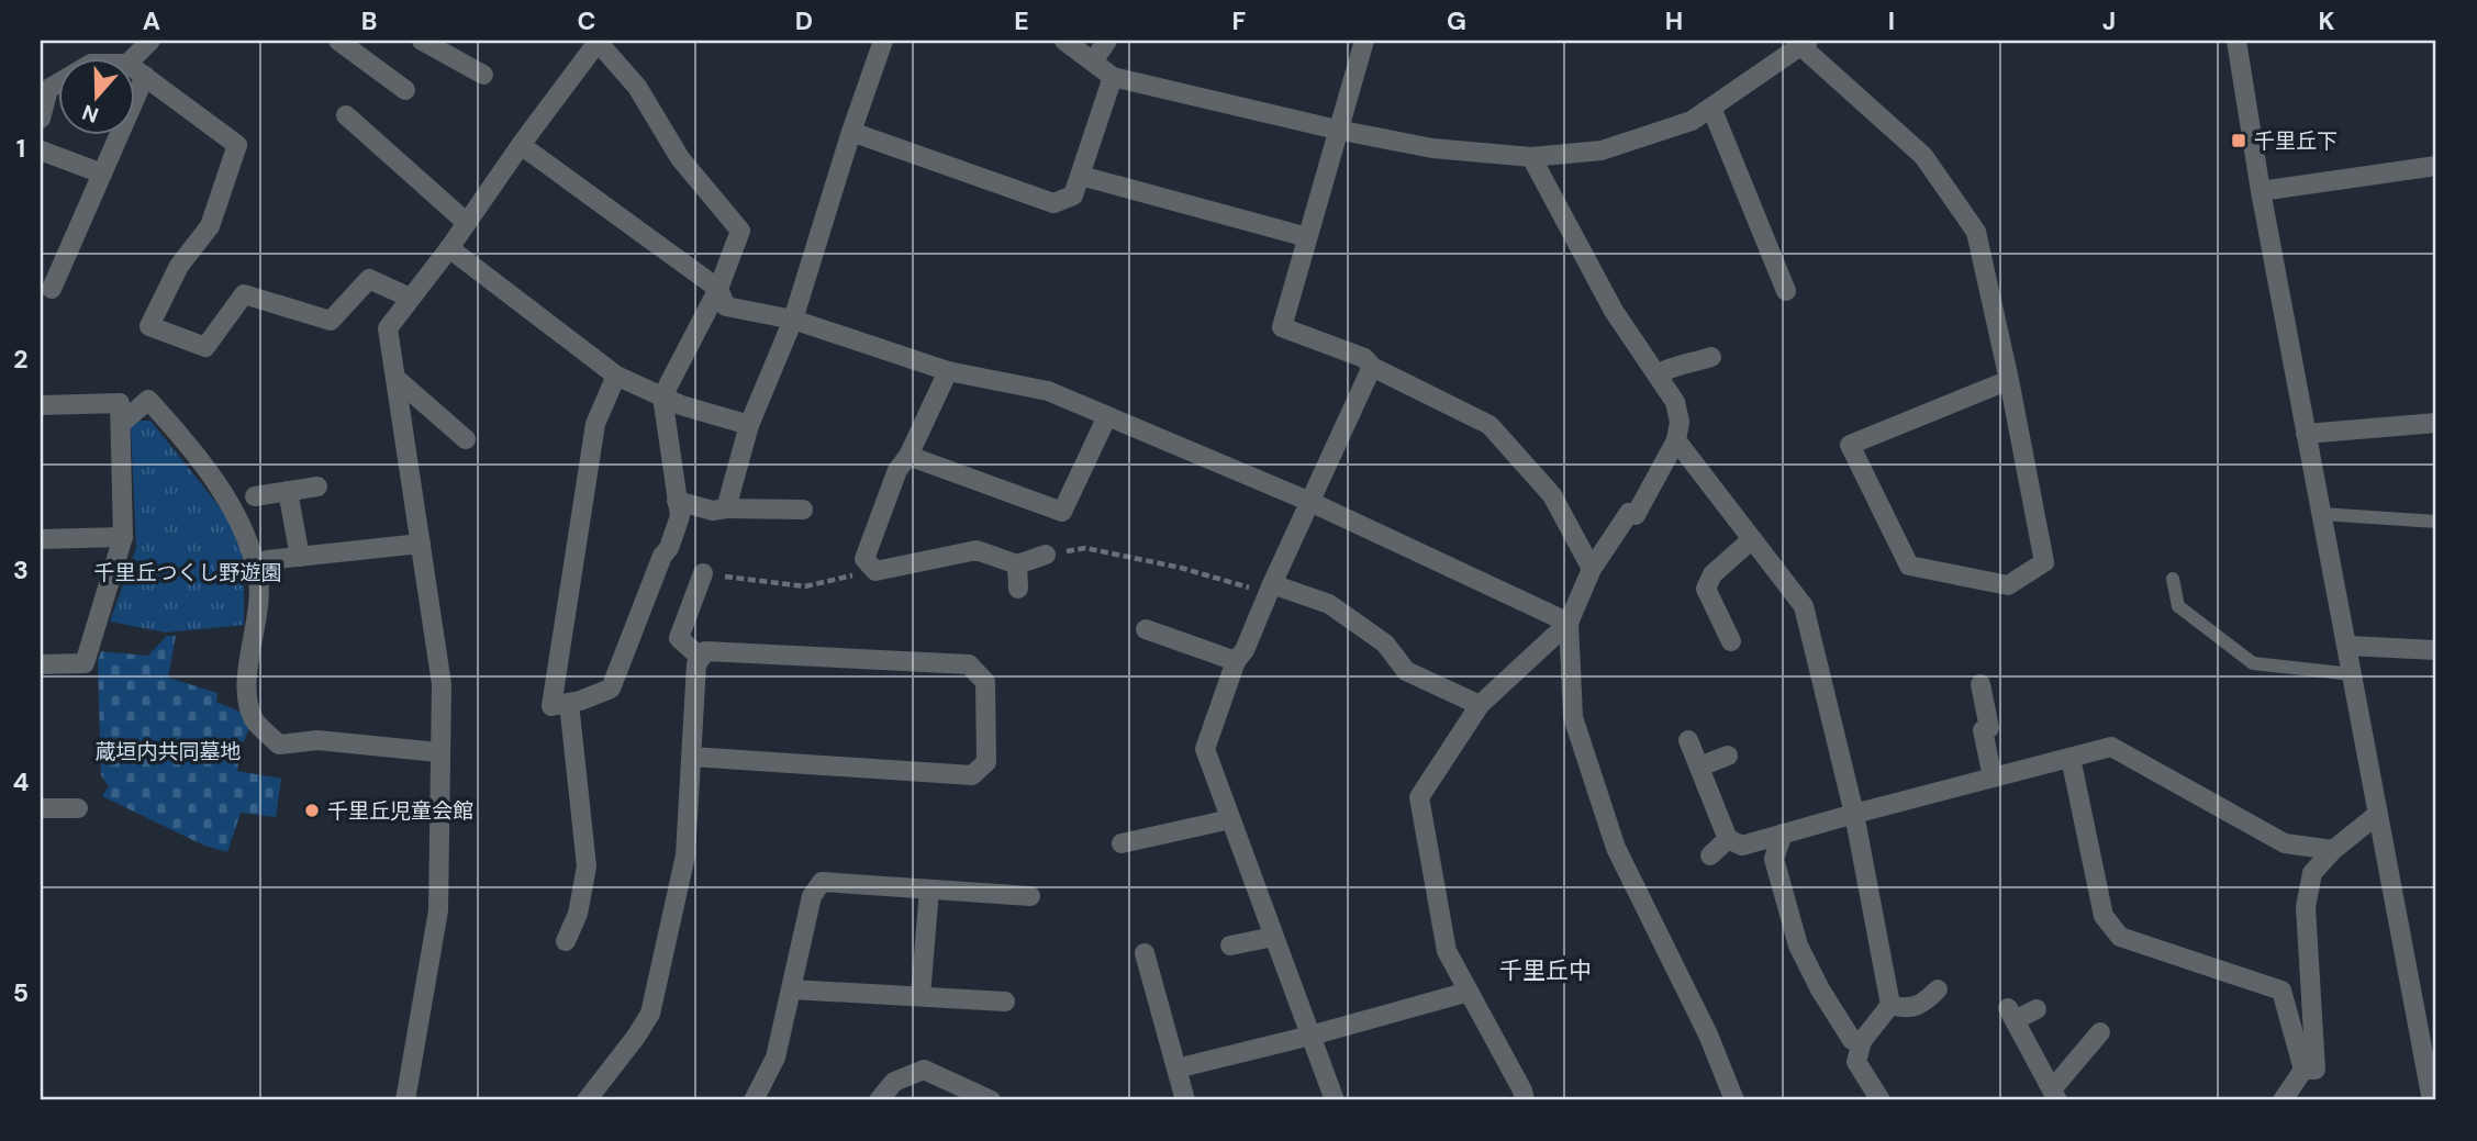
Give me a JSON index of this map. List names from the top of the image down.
{
  "districts": ["千里丘中"],
  "parks": ["千里丘つくし野遊園", "蔵垣内共同墓地"],
  "places": {
    "transit": ["千里丘下"],
    "other": ["千里丘児童会館"]
  },
  "north": "bottom",
  "grid": {
    "columns": [
      "A",
      "B",
      "C",
      "D",
      "E",
      "F",
      "G",
      "H",
      "I",
      "J",
      "K"
    ],
    "rows": [
      "1",
      "2",
      "3",
      "4",
      "5"
    ]
  }
}
